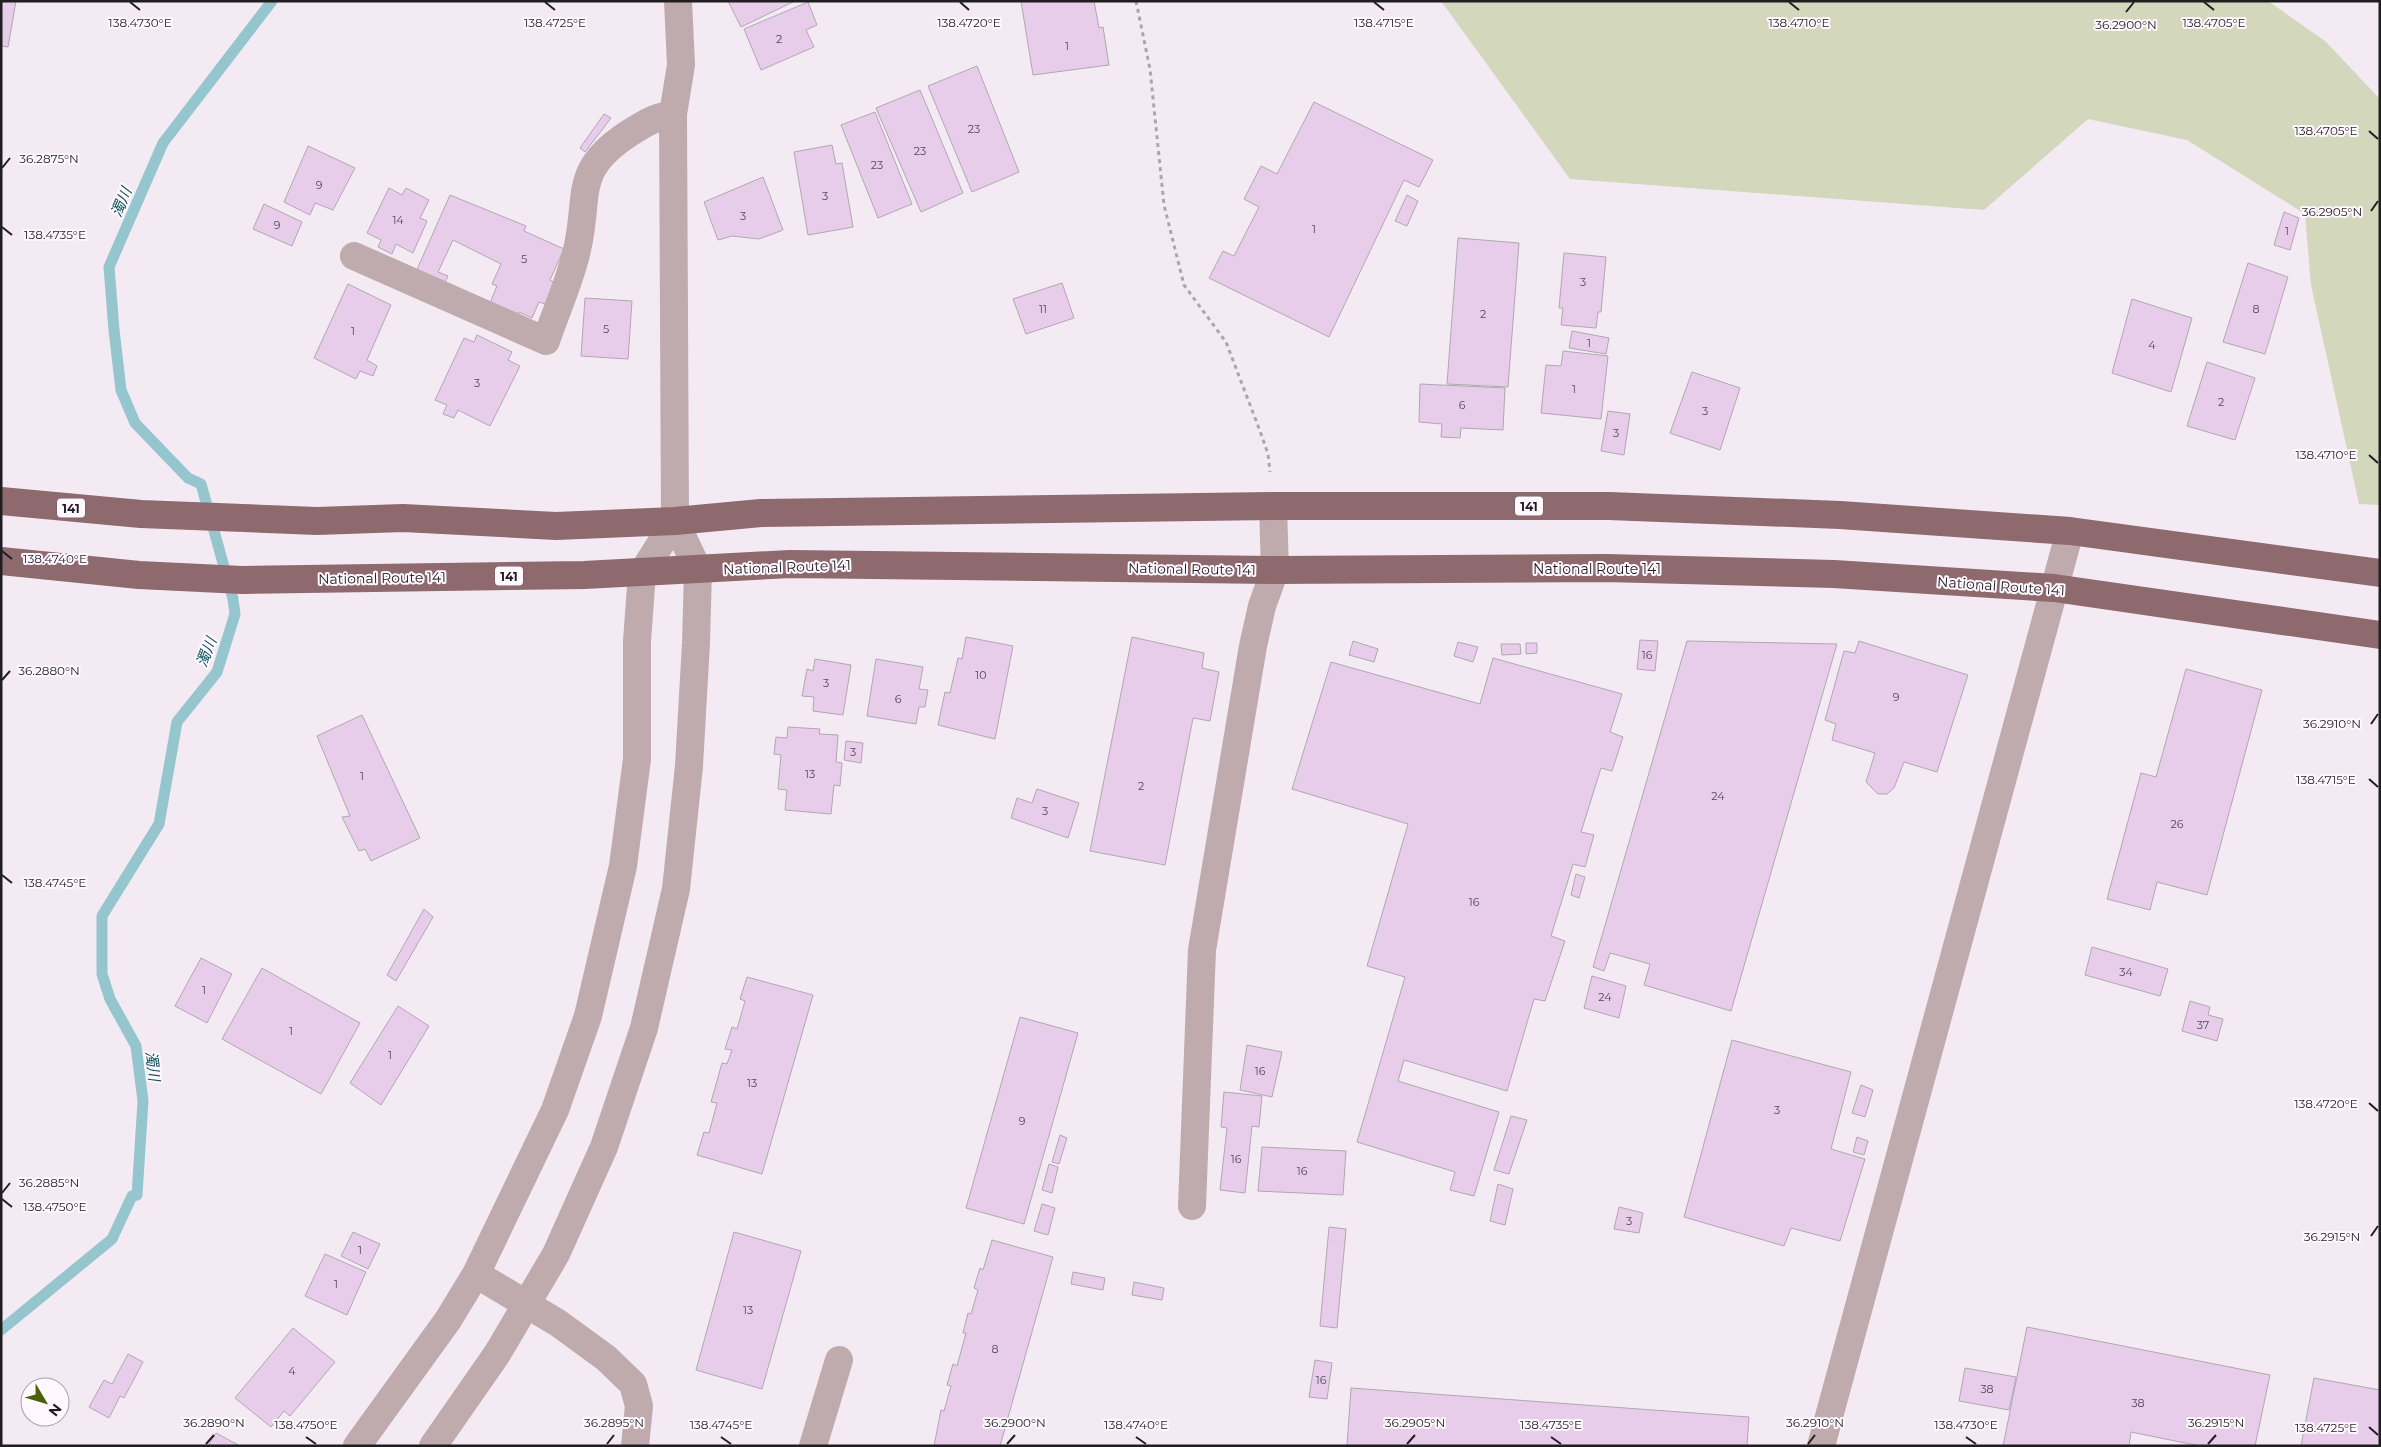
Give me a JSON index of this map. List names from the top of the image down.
{
  "streets": {
    "highway": ["141", "National Route 141"]
  },
  "water": ["濁川"],
  "house_numbers": [
    "2",
    "1",
    "23",
    "23",
    "23",
    "9",
    "3",
    "3",
    "14",
    "9",
    "1",
    "1",
    "5",
    "3",
    "11",
    "8",
    "2",
    "5",
    "1",
    "1",
    "4",
    "3",
    "1",
    "2",
    "6",
    "3",
    "3",
    "16",
    "10",
    "3",
    "9",
    "6",
    "3",
    "13",
    "1",
    "2",
    "24",
    "3",
    "26",
    "16",
    "34",
    "1",
    "24",
    "37",
    "1",
    "1",
    "16",
    "13",
    "3",
    "9",
    "16",
    "16",
    "3",
    "1",
    "1",
    "13",
    "8",
    "4",
    "16",
    "38",
    "38"
  ],
  "north": "bottom right",
  "coordinates": [
    "138.4730°E",
    "138.4725°E",
    "138.4720°E",
    "138.4715°E",
    "138.4710°E",
    "138.4705°E",
    "36.2900°N",
    "36.2875°N",
    "36.2905°N",
    "138.4735°E",
    "138.4740°E",
    "36.2880°N",
    "36.2910°N",
    "138.4745°E",
    "36.2885°N",
    "138.4750°E",
    "36.2915°N",
    "36.2890°N",
    "36.2895°N"
  ]
}
